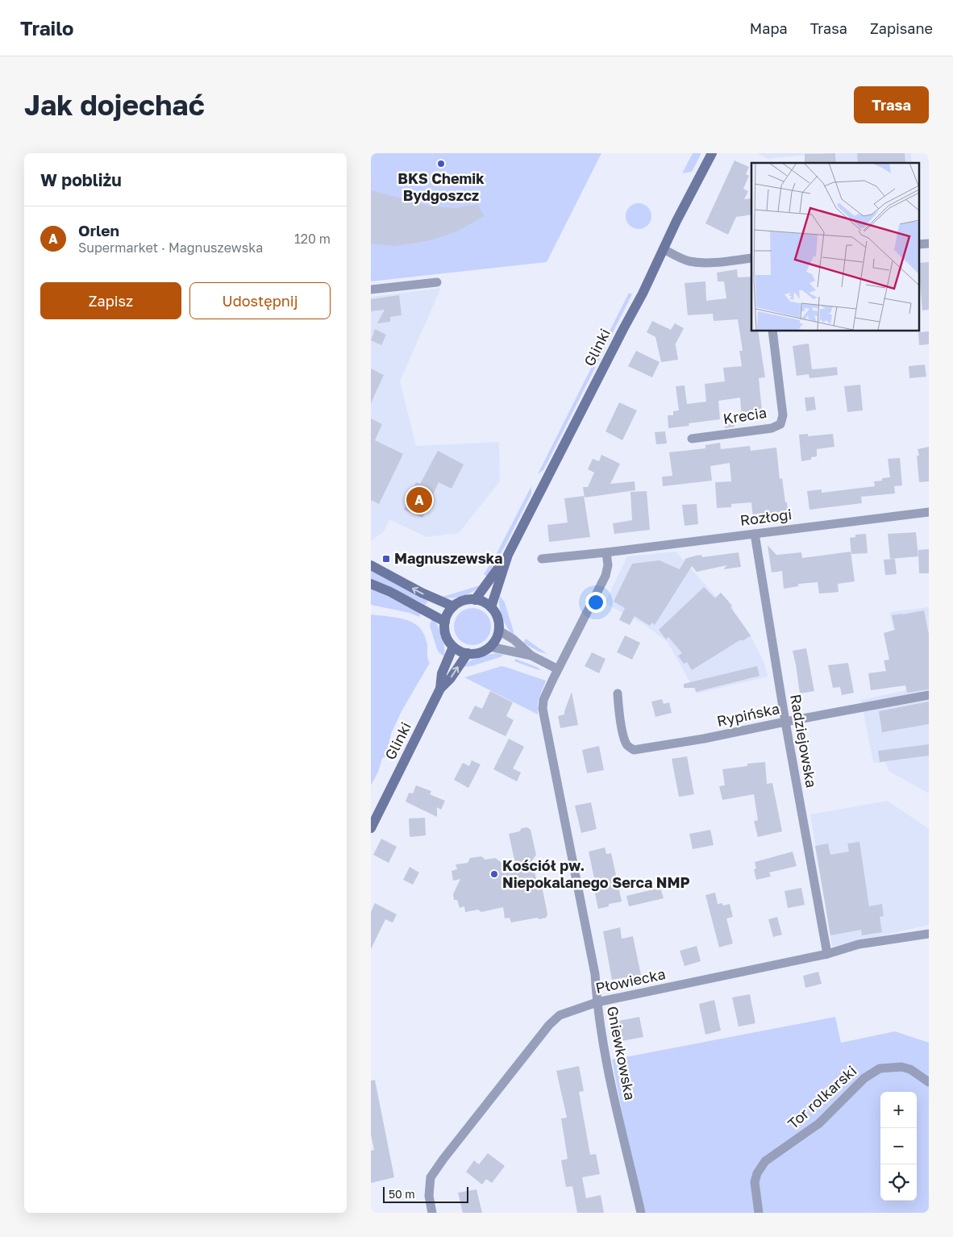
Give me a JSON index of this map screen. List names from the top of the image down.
{
  "streets": {
    "street": [
      "Glinki",
      "Krecia",
      "Rozłogi",
      "Rypińska",
      "Radziejowska",
      "Płowiecka",
      "Gniewkowska",
      "Tor rolkarski"
    ]
  },
  "crossings": [
    ["Rozłogi", "Radziejowska"],
    ["Rypińska", "Radziejowska"],
    ["Radziejowska", "Płowiecka"],
    ["Płowiecka", "Gniewkowska"]
  ],
  "places": {
    "other": ["BKS Chemik Bydgoszcz", "Kościół pw. Niepokalanego Serca NMP"],
    "transit": ["Magnuszewska"]
  },
  "scale_bar": "50 m",
  "page": {
    "header": "Trailo",
    "nav": ["Mapa", "Trasa", "Zapisane"],
    "buttons": [
      "Trasa",
      ["Zapisz", "Udostępnij"]
    ],
    "title": "Jak dojechać",
    "heading": "W pobliżu",
    "list": [
      {
        "mark": "A",
        "name": "Orlen",
        "note": "Supermarket · Magnuszewska",
        "value": "120 m"
      }
    ],
    "pins": "A",
    "map_buttons": ["+", "−"],
    "scale": "50 m"
  }
}
